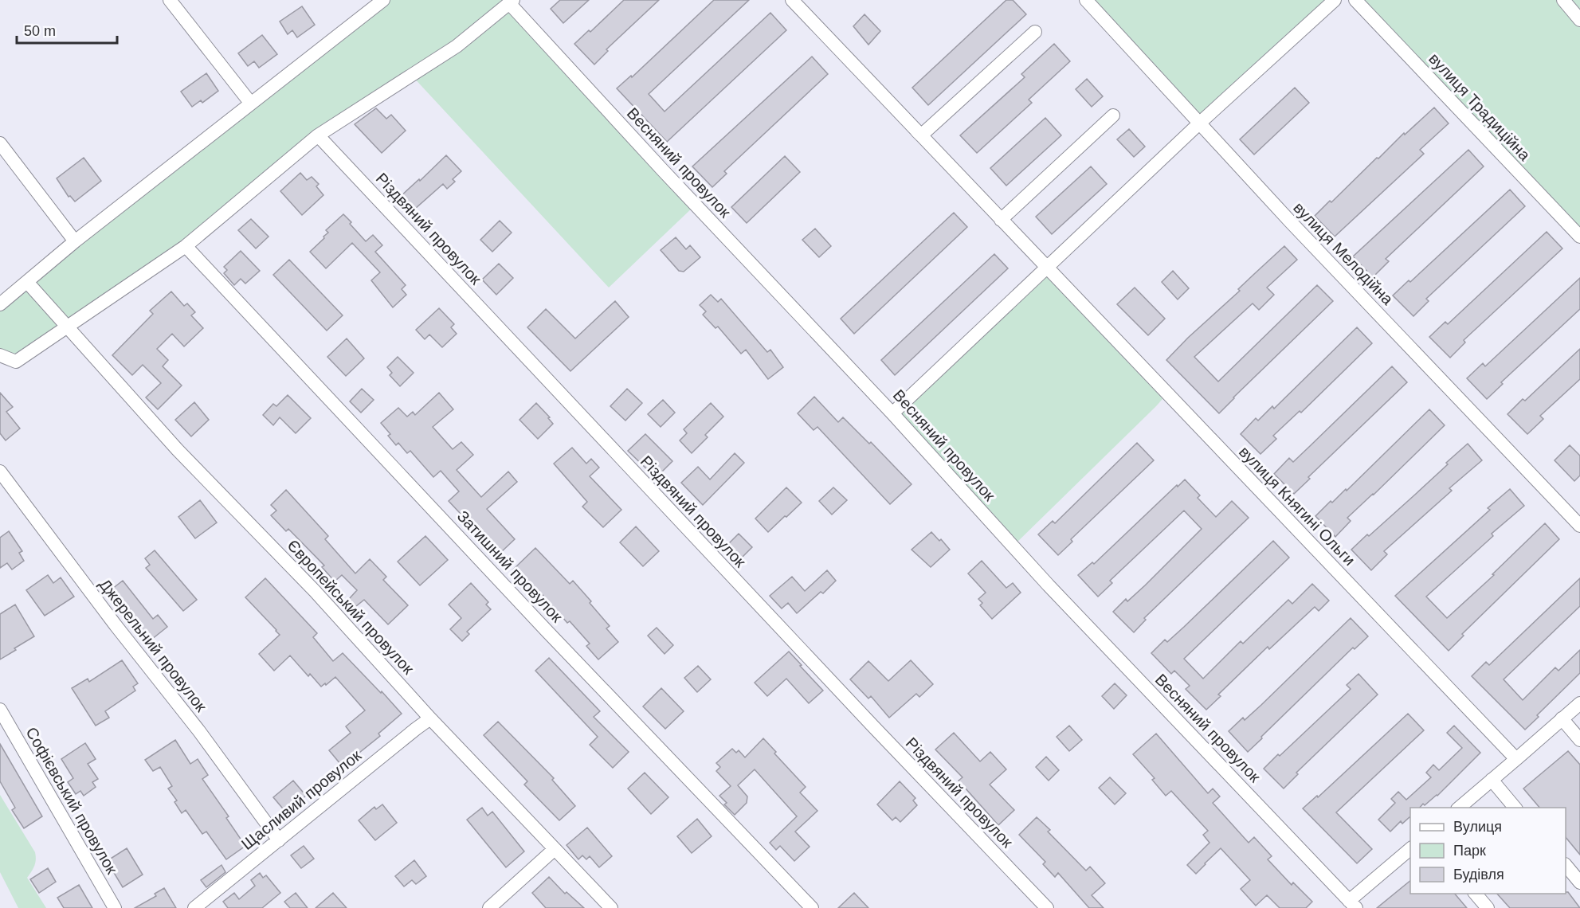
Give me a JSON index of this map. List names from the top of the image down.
{
  "streets": {
    "street": [
      "вулиця Традиційна",
      "Весняний провулок",
      "Різдвяний провулок",
      "вулиця Мелодійна",
      "вулиця Княгині Ольги",
      "Затишний провулок",
      "Європейський провулок",
      "Джерельний провулок",
      "Щасливий провулок",
      "Софієвський провулок"
    ]
  },
  "crossings": [
    ["Європейський провулок", "Щасливий провулок"],
    ["Джерельний провулок", "Щасливий провулок"]
  ],
  "legend": ["Вулиця", "Парк", "Будівля"],
  "scale_bar": "50 m"
}
